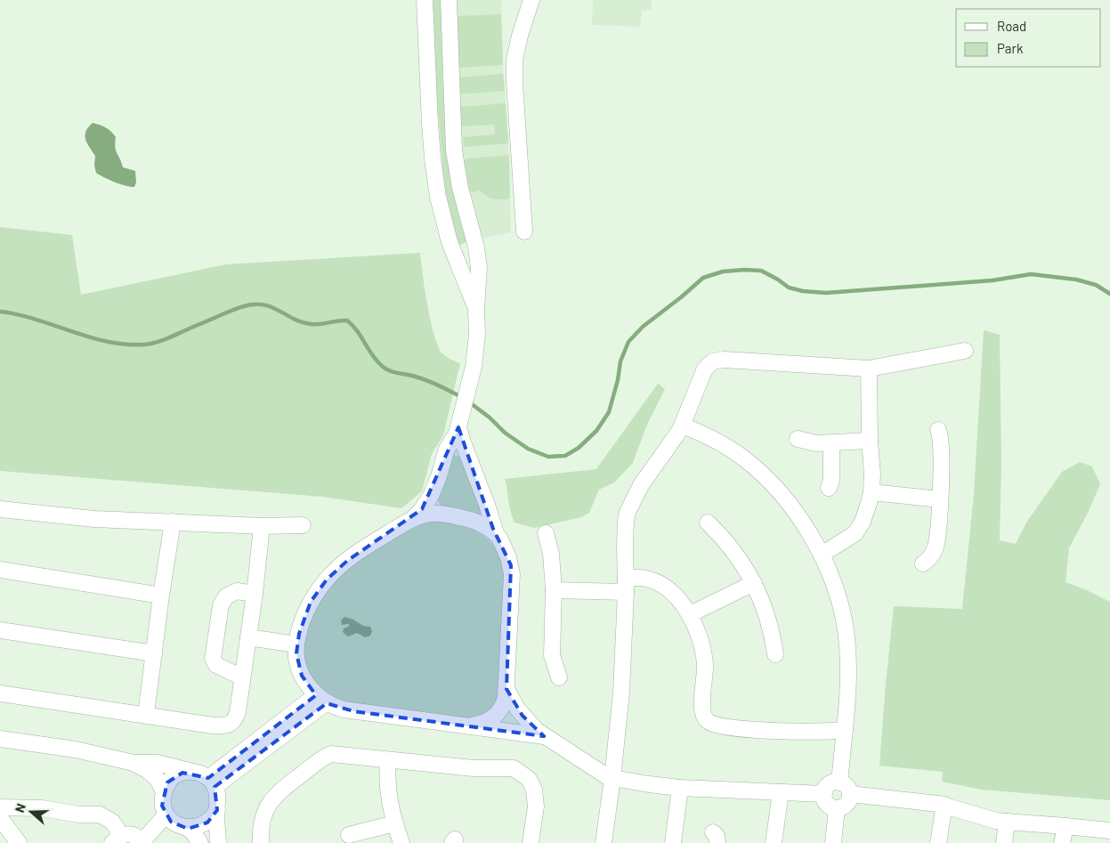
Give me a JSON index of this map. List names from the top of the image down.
{
  "legend": ["Road", "Park"],
  "north": "left"
}
